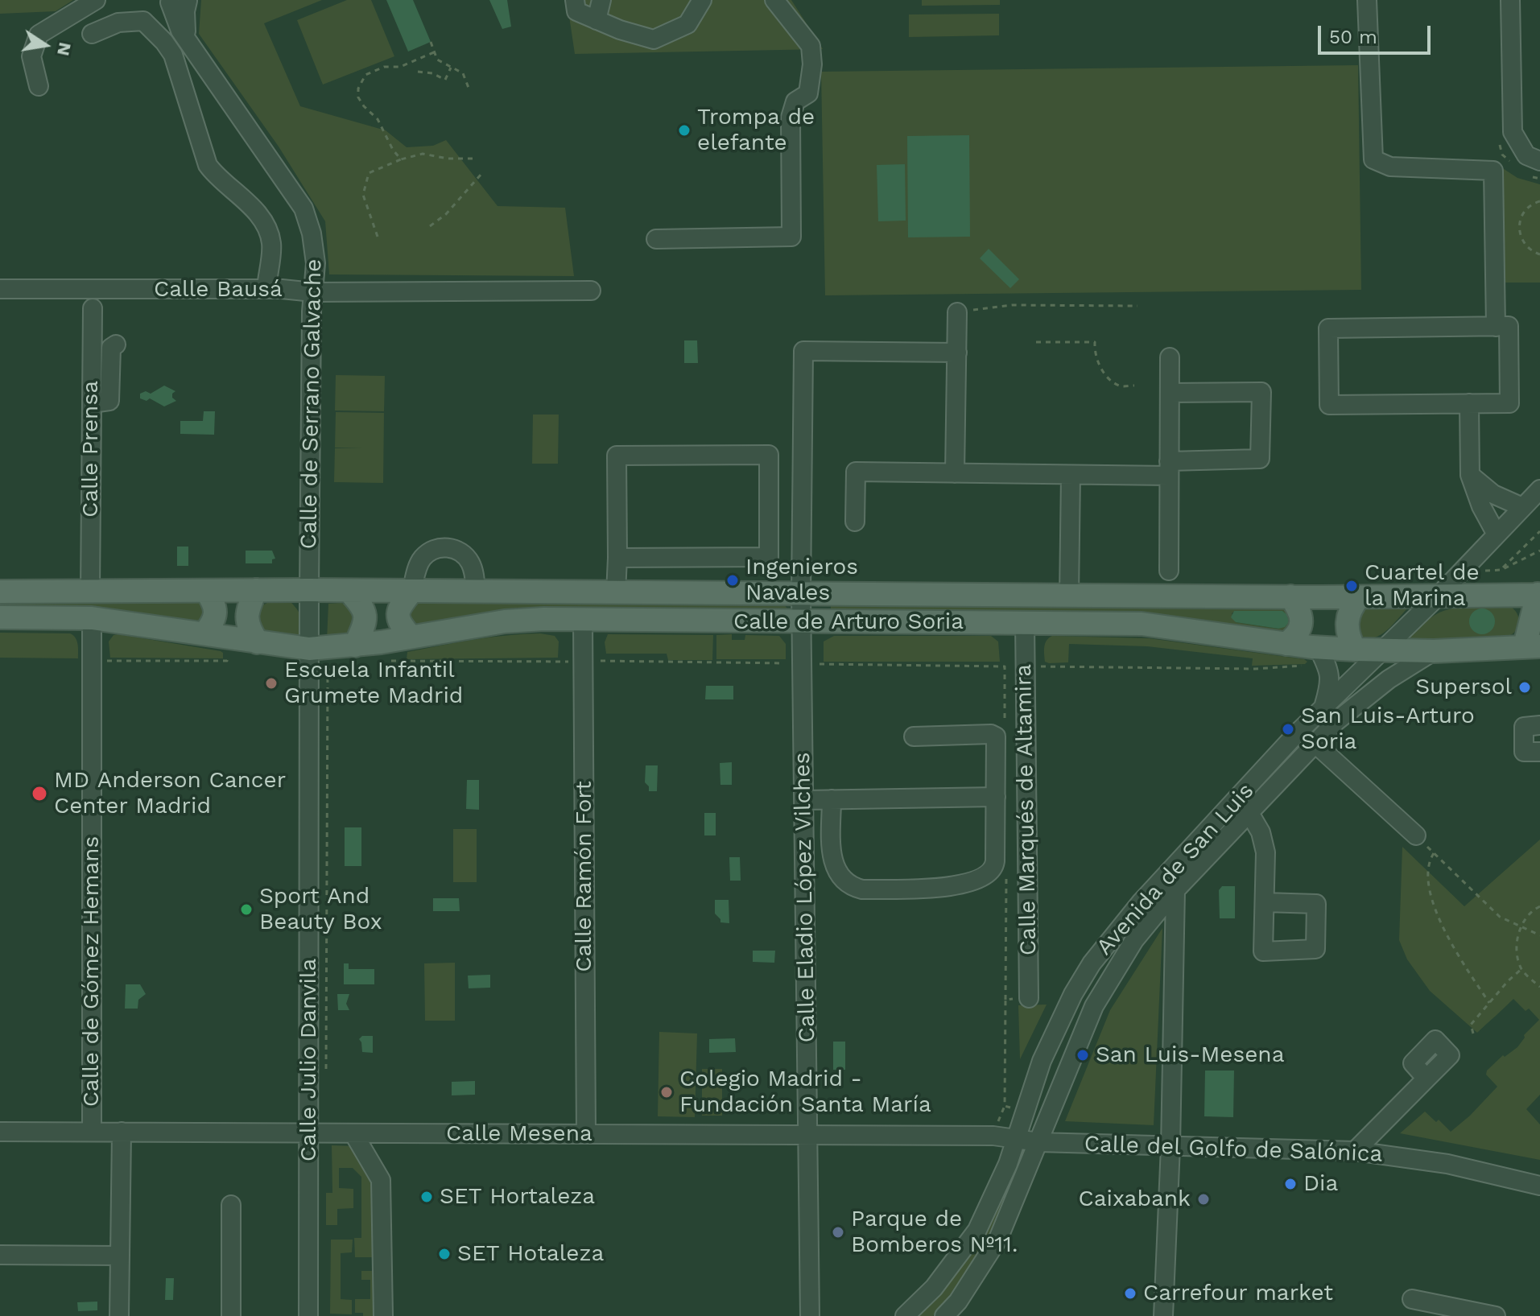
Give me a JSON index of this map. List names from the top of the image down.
{
  "streets": {
    "main road": ["Calle de Arturo Soria"],
    "street": [
      "Calle Bausá",
      "Calle de Serrano Galvache",
      "Calle Prensa",
      "Calle Marqués de Altamira",
      "Avenida de San Luis",
      "Calle Ramón Fort",
      "Calle Eladio López Vilches",
      "Calle de Gómez Hemans",
      "Calle Julio Danvila",
      "Calle Mesena",
      "Calle del Golfo de Salónica"
    ]
  },
  "crossings": [
    ["Calle Bausá", "Calle de Serrano Galvache"],
    ["Calle de Serrano Galvache", "Calle de Arturo Soria"],
    ["Calle de Serrano Galvache", "Calle Julio Danvila"],
    ["Calle Prensa", "Calle de Arturo Soria"],
    ["Calle de Arturo Soria", "Calle Marqués de Altamira"],
    ["Calle de Arturo Soria", "Avenida de San Luis"],
    ["Calle de Arturo Soria", "Calle Ramón Fort"],
    ["Calle de Arturo Soria", "Calle Eladio López Vilches"],
    ["Calle de Arturo Soria", "Calle de Gómez Hemans"],
    ["Calle de Arturo Soria", "Calle Julio Danvila"],
    ["Avenida de San Luis", "Calle Mesena"],
    ["Avenida de San Luis", "Calle del Golfo de Salónica"],
    ["Calle Ramón Fort", "Calle Mesena"],
    ["Calle Eladio López Vilches", "Calle Mesena"],
    ["Calle de Gómez Hemans", "Calle Mesena"],
    ["Calle Julio Danvila", "Calle Mesena"],
    ["Calle Mesena", "Calle del Golfo de Salónica"]
  ],
  "places": [
    "Trompa de elefante",
    "Ingenieros Navales",
    "Cuartel de la Marina",
    "Escuela Infantil Grumete Madrid",
    "Supersol",
    "San Luis-Arturo Soria",
    "MD Anderson Cancer Center Madrid",
    "Sport And Beauty Box",
    "San Luis-Mesena",
    "Colegio Madrid - Fundación Santa María",
    "Dia",
    "SET Hortaleza",
    "Caixabank",
    "Parque de Bomberos Nº11.",
    "SET Hotaleza",
    "Carrefour market"
  ],
  "scale_bar": "50 m",
  "north": "right"
}
